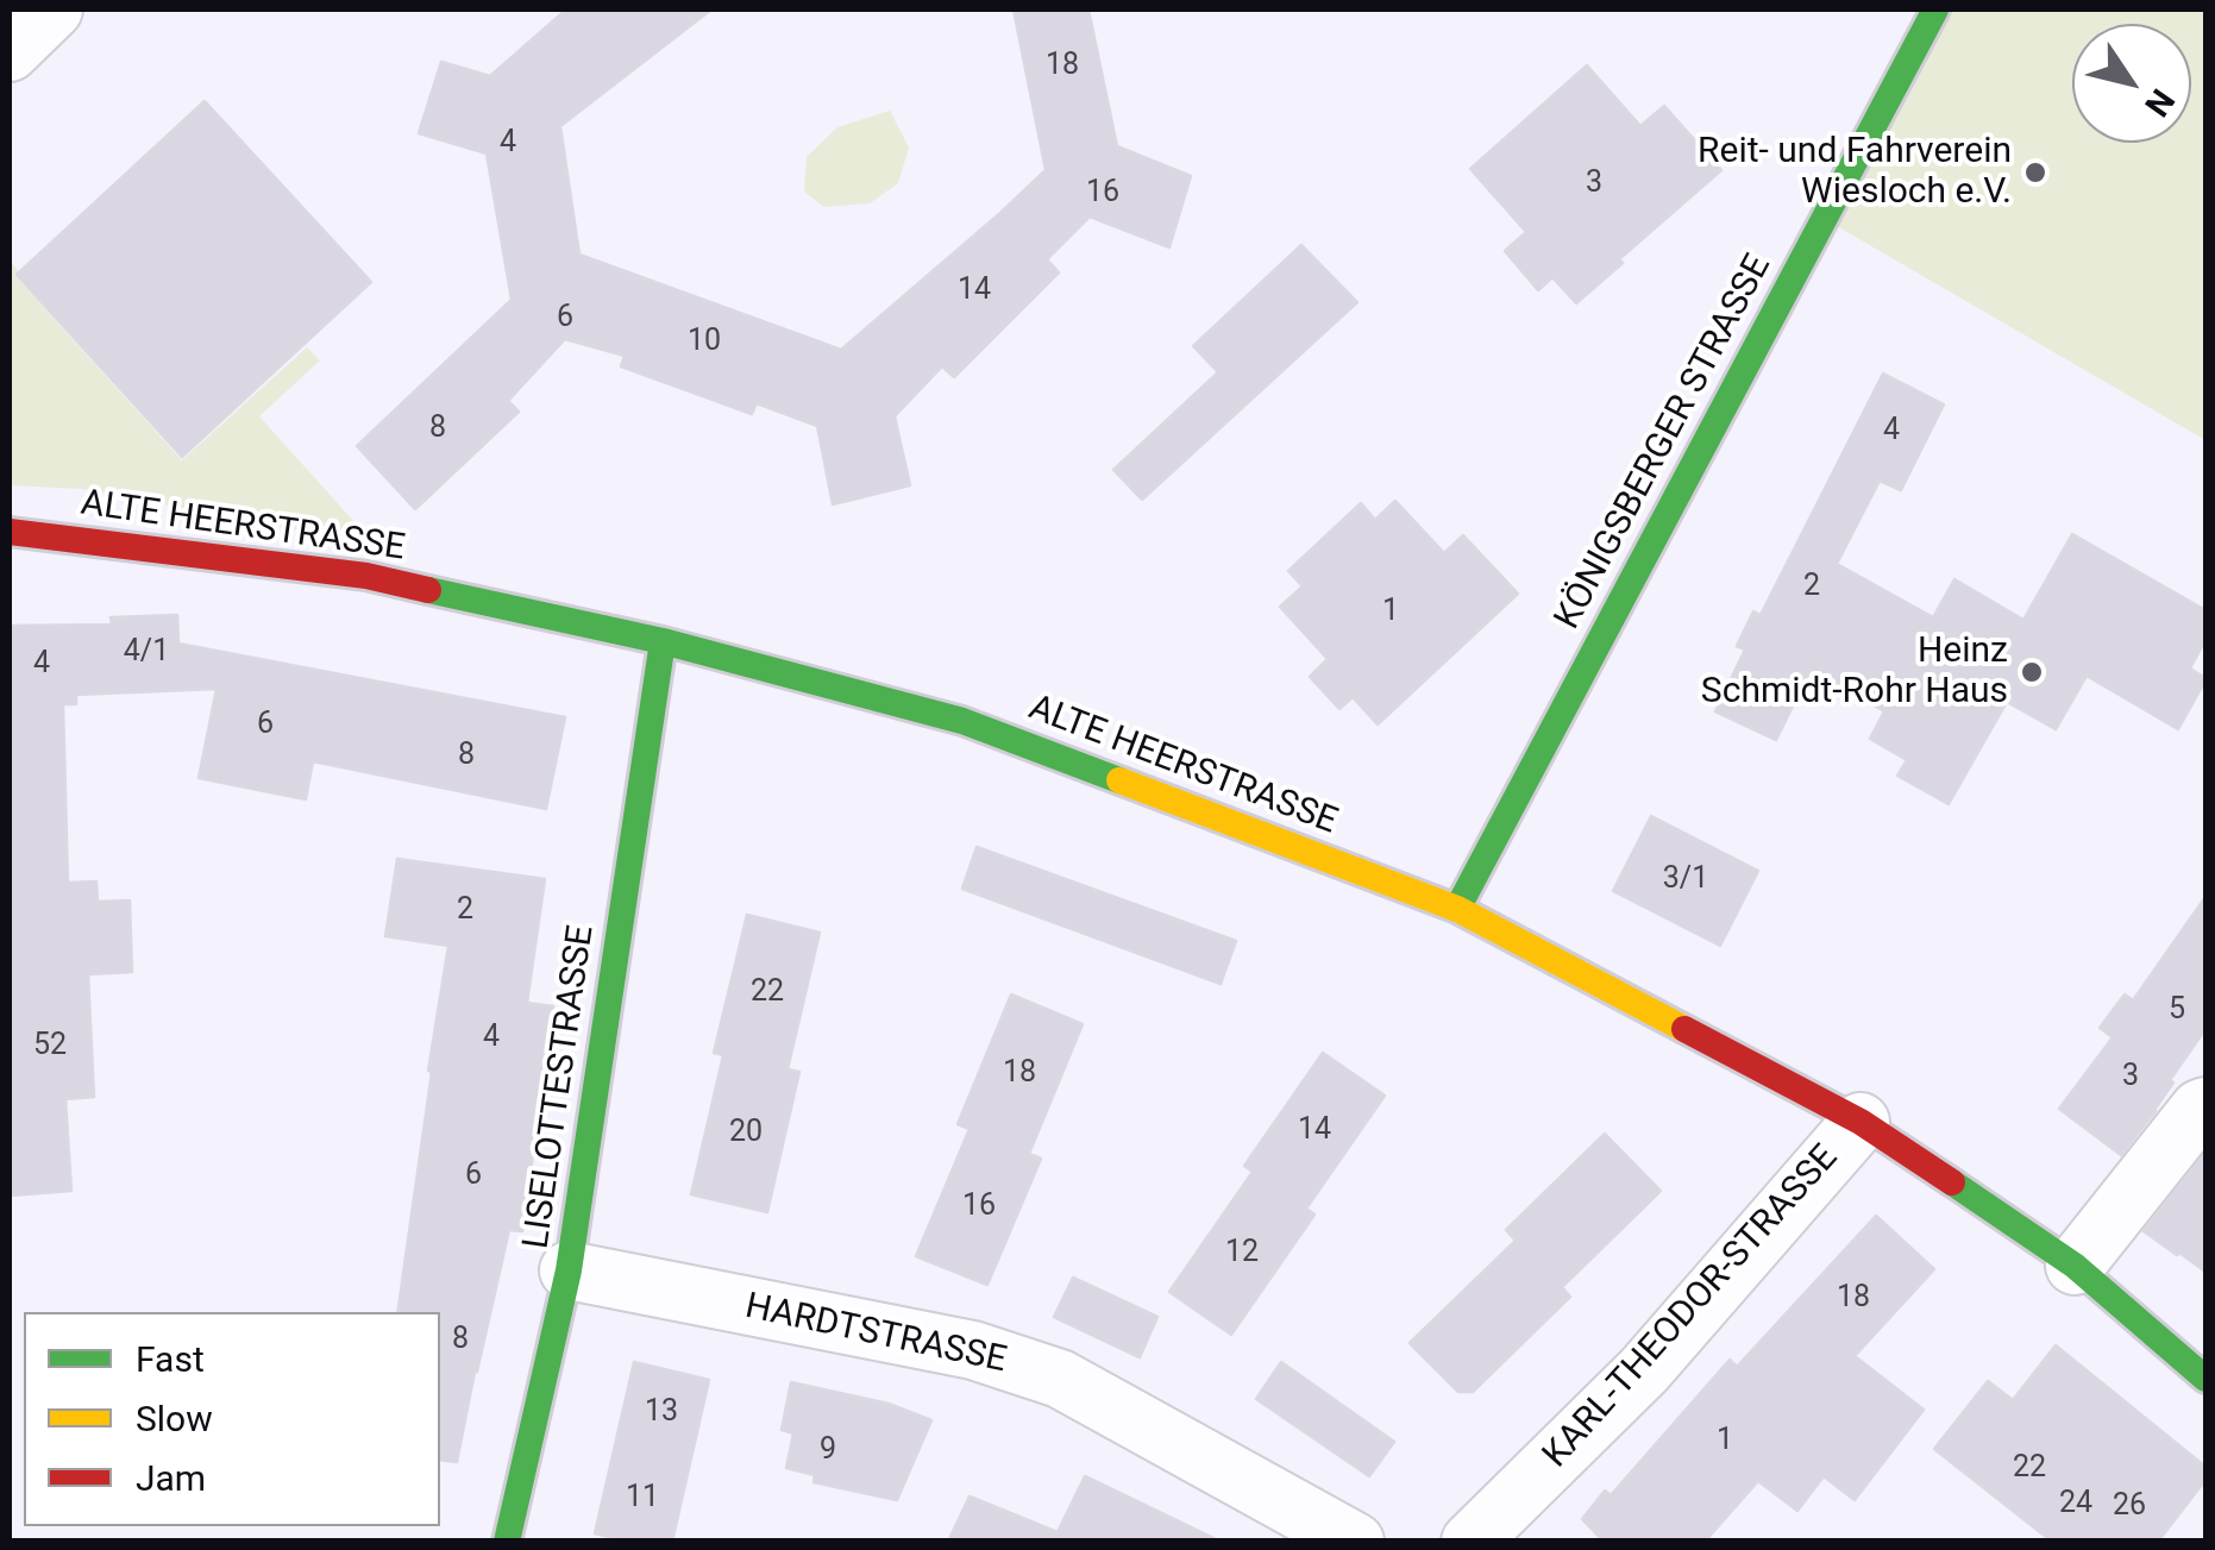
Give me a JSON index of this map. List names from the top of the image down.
{
  "streets": {
    "street": [
      "KÖNIGSBERGER STRASSE",
      "ALTE HEERSTRASSE",
      "LISELOTTESTRASSE",
      "KARL-THEODOR-STRASSE",
      "HARDTSTRASSE"
    ]
  },
  "crossings": [
    ["KÖNIGSBERGER STRASSE", "ALTE HEERSTRASSE"],
    ["ALTE HEERSTRASSE", "LISELOTTESTRASSE"],
    ["ALTE HEERSTRASSE", "KARL-THEODOR-STRASSE"],
    ["LISELOTTESTRASSE", "HARDTSTRASSE"]
  ],
  "places": ["Reit- und Fahrverein Wiesloch e.V.", "Heinz Schmidt-Rohr Haus"],
  "house_numbers": [
    "18",
    "4",
    "3",
    "16",
    "14",
    "6",
    "10",
    "8",
    "4",
    "2",
    "1",
    "4/1",
    "4",
    "6",
    "8",
    "3/1",
    "2",
    "22",
    "5",
    "4",
    "52",
    "18",
    "3",
    "14",
    "20",
    "6",
    "16",
    "12",
    "18",
    "8",
    "13",
    "1",
    "9",
    "22",
    "11",
    "24",
    "26"
  ],
  "legend": ["Fast", "Slow", "Jam"],
  "north": "bottom right"
}
